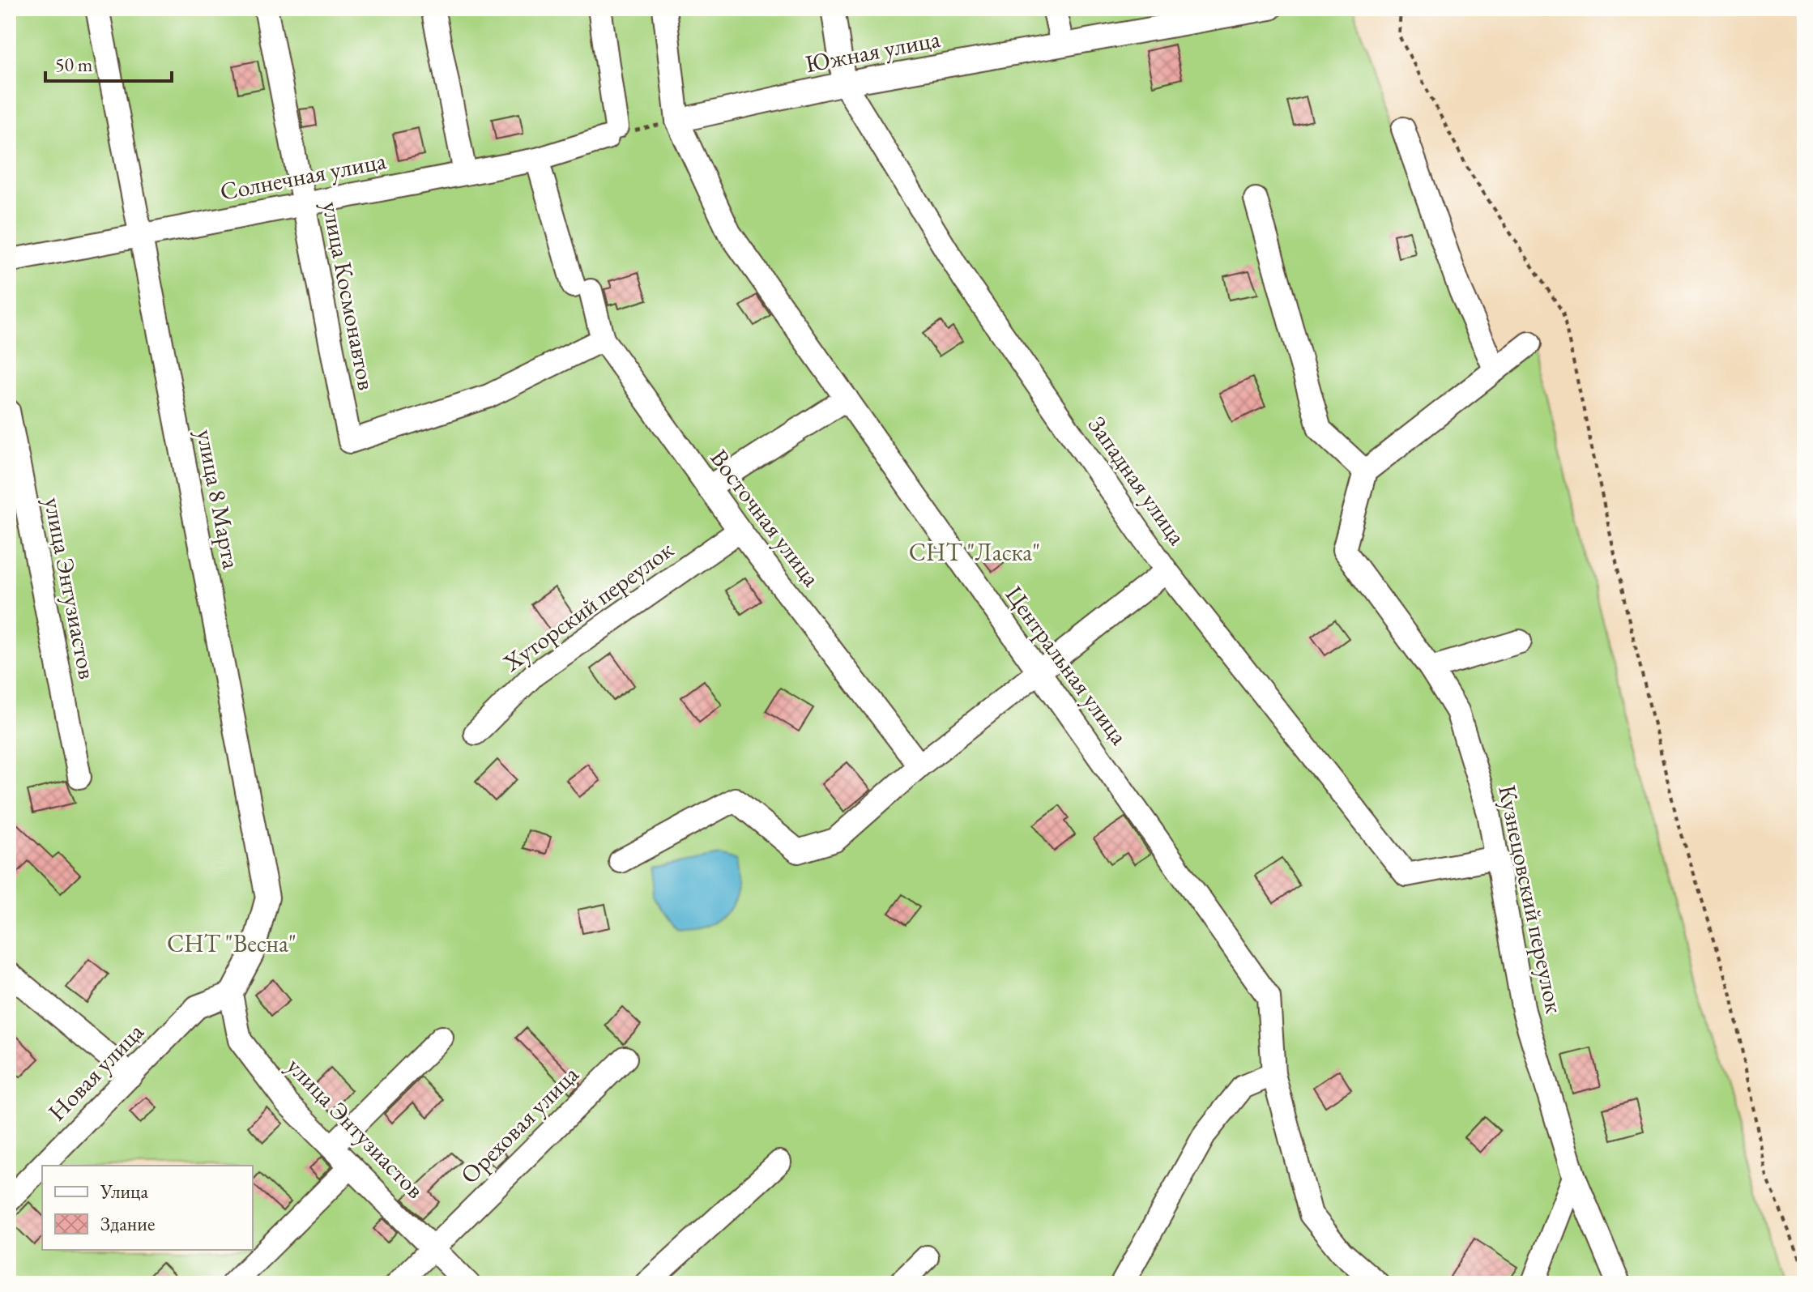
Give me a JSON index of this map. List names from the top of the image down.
{
  "streets": {
    "street": [
      "Южная улица",
      "Солнечная улица",
      "улица Космонавтов",
      "Западная улица",
      "улица 8 Марта",
      "Восточная улица",
      "улица Энтузиастов",
      "Хуторский переулок",
      "Центральная улица",
      "Кузнецовский переулок",
      "Новая улица",
      "Ореховая улица"
    ]
  },
  "crossings": [
    ["Южная улица", "Западная улица"],
    ["Южная улица", "Центральная улица"],
    ["Солнечная улица", "улица Космонавтов"],
    ["Солнечная улица", "улица 8 Марта"],
    ["Солнечная улица", "Восточная улица"],
    ["улица Космонавтов", "Восточная улица"],
    ["Западная улица", "Кузнецовский переулок"],
    ["улица 8 Марта", "улица Энтузиастов"],
    ["улица 8 Марта", "Новая улица"],
    ["Восточная улица", "Хуторский переулок"],
    ["улица Энтузиастов", "Новая улица"],
    ["улица Энтузиастов", "Ореховая улица"]
  ],
  "parks": ["СНТ \"Ласка\"", "СНТ \"Весна\""],
  "legend": ["Улица", "Здание"],
  "scale_bar": "50 m"
}
